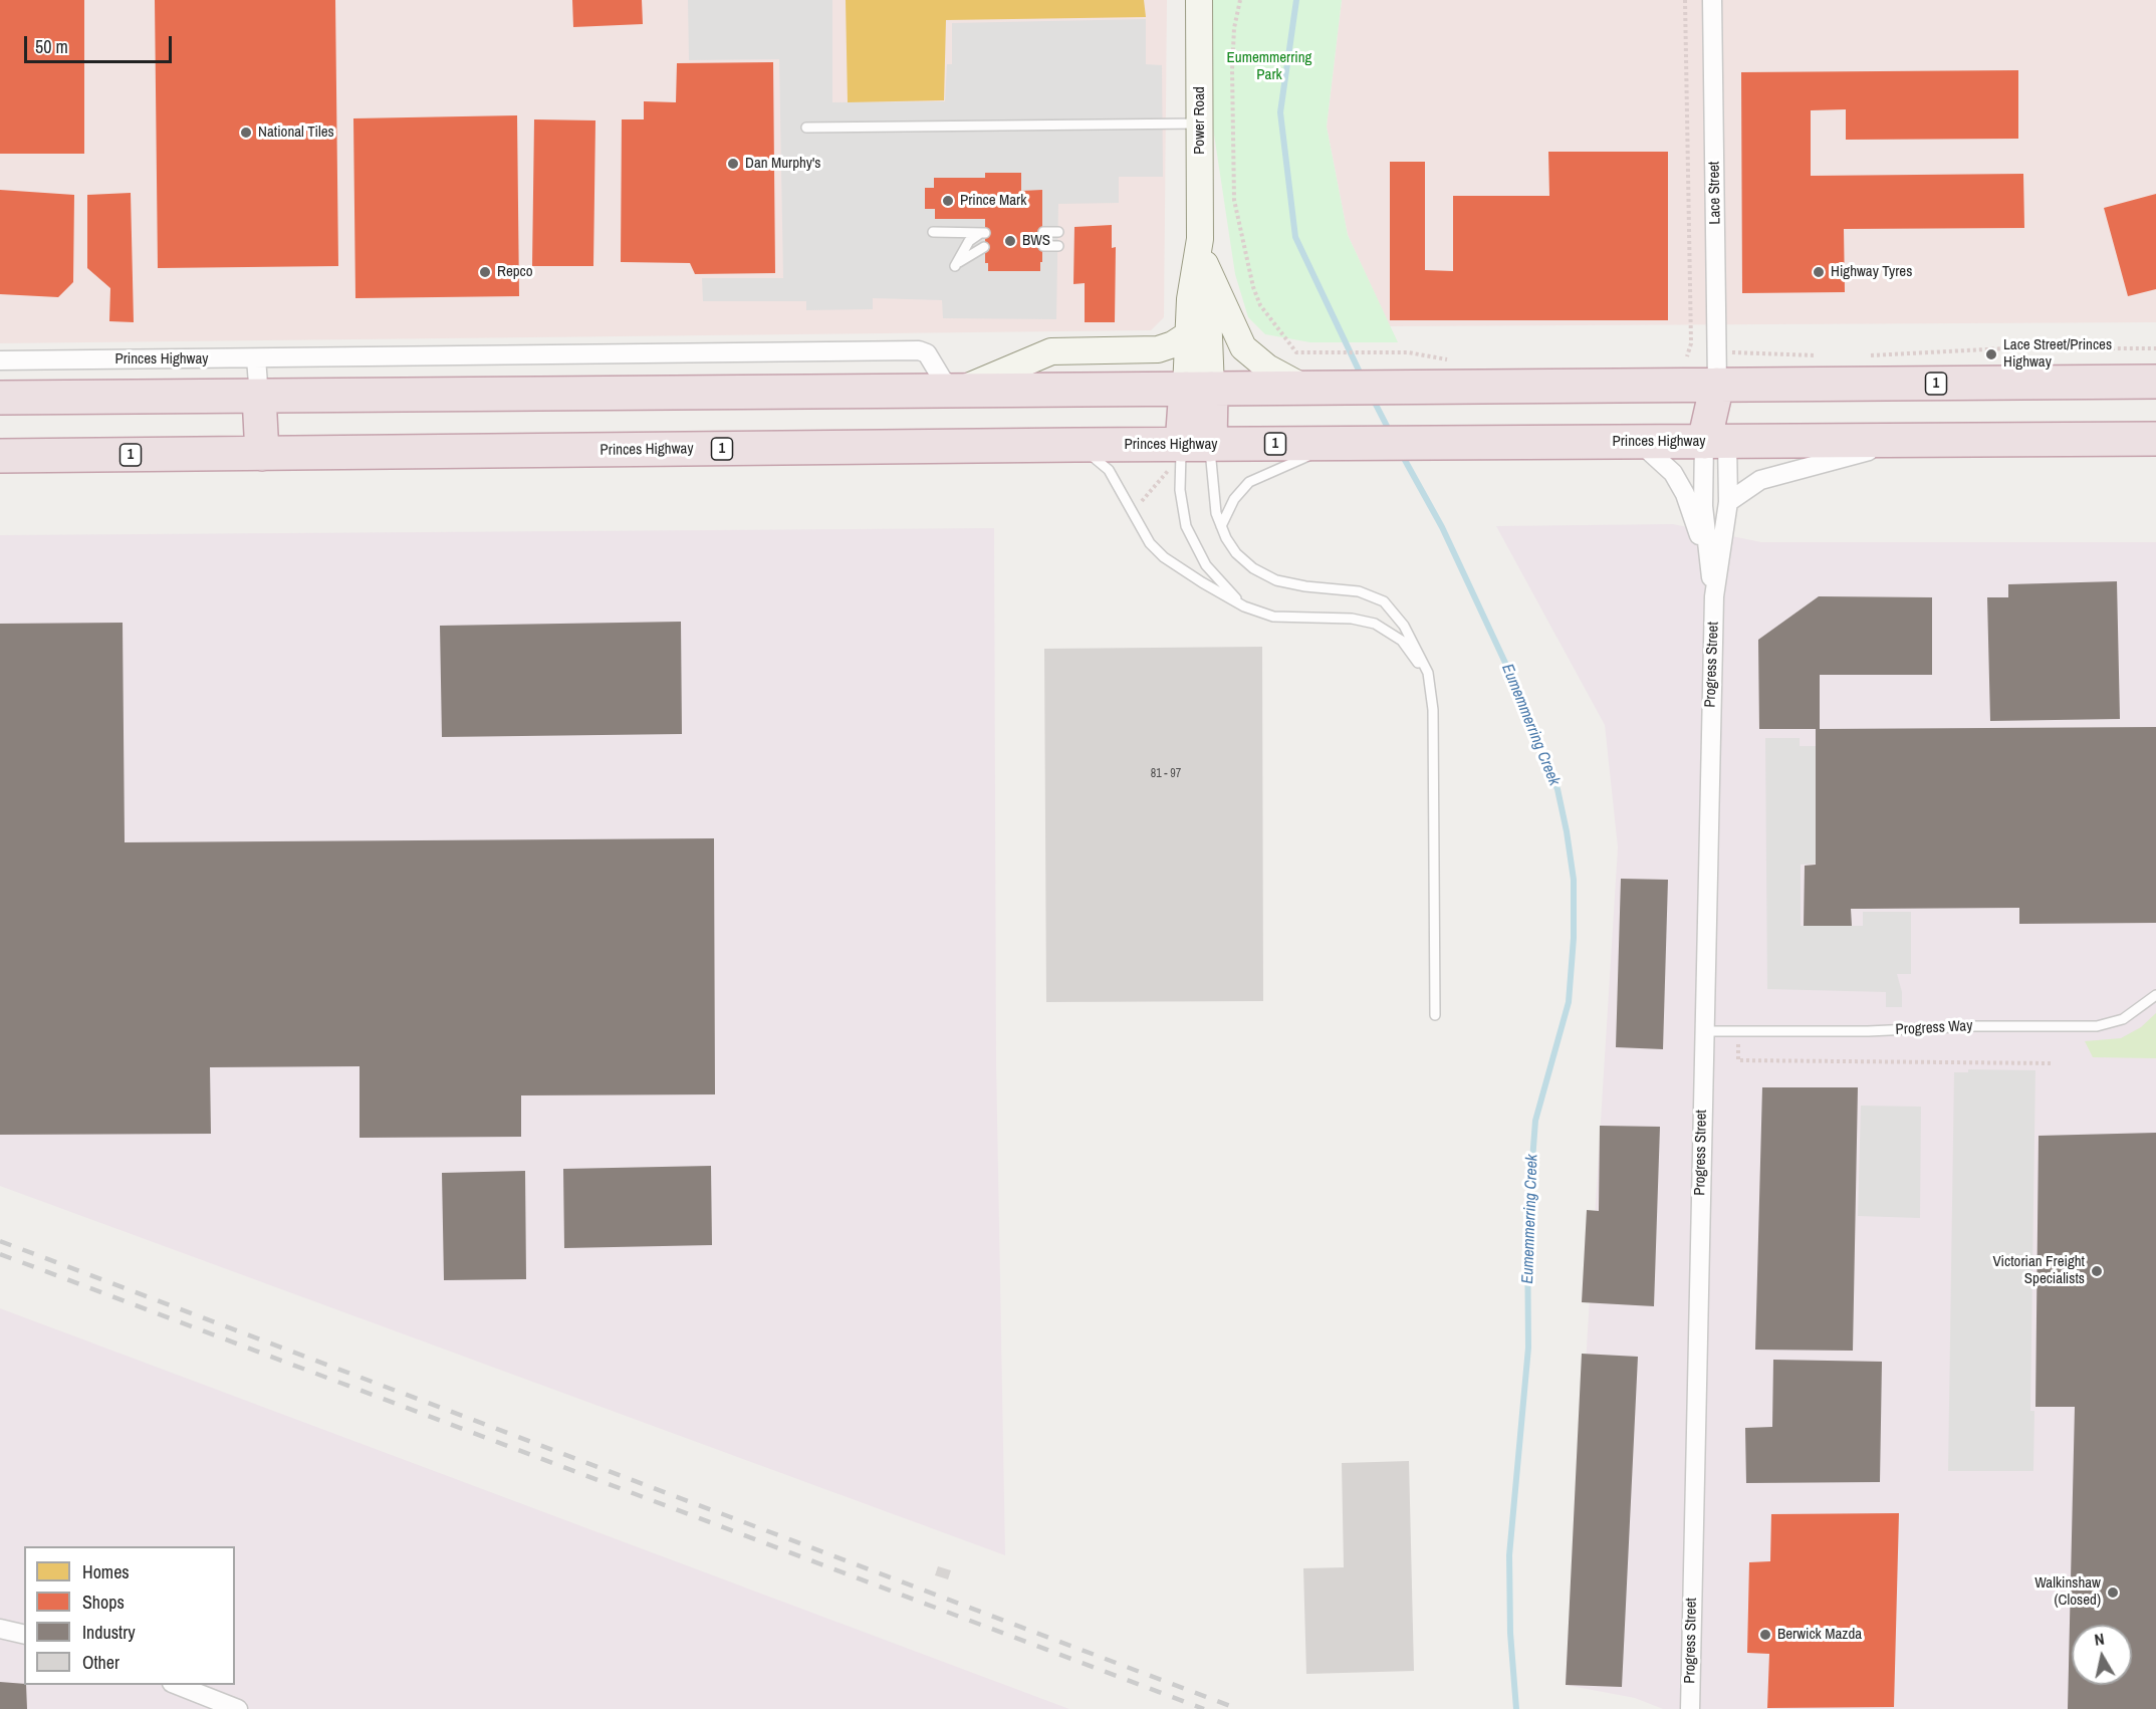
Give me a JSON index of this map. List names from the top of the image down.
{
  "streets": {
    "highway": ["Princes Highway", "1"],
    "main road": ["Power Road"],
    "street": ["Lace Street", "Progress Street"],
    "lane": ["Progress Way"]
  },
  "crossings": [
    ["Power Road", "1"],
    ["Lace Street", "1"],
    ["Princes Highway", "1"],
    ["Princes Highway", "Progress Street"],
    ["Progress Street", "Progress Way"]
  ],
  "water": ["Eumemmerring Creek"],
  "parks": ["Eumemmerring Park"],
  "places": [
    "National Tiles",
    "Dan Murphy's",
    "Prince Mark",
    "BWS",
    "Repco",
    "Highway Tyres",
    "Lace Street/Princes Highway",
    "Victorian Freight Specialists",
    "Walkinshaw (Closed)",
    "Berwick Mazda"
  ],
  "house_numbers": ["81 - 97"],
  "legend": [
    "Homes",
    "Shops",
    "Industry",
    "Other"
  ],
  "scale_bar": "50 m",
  "north": "top"
}
